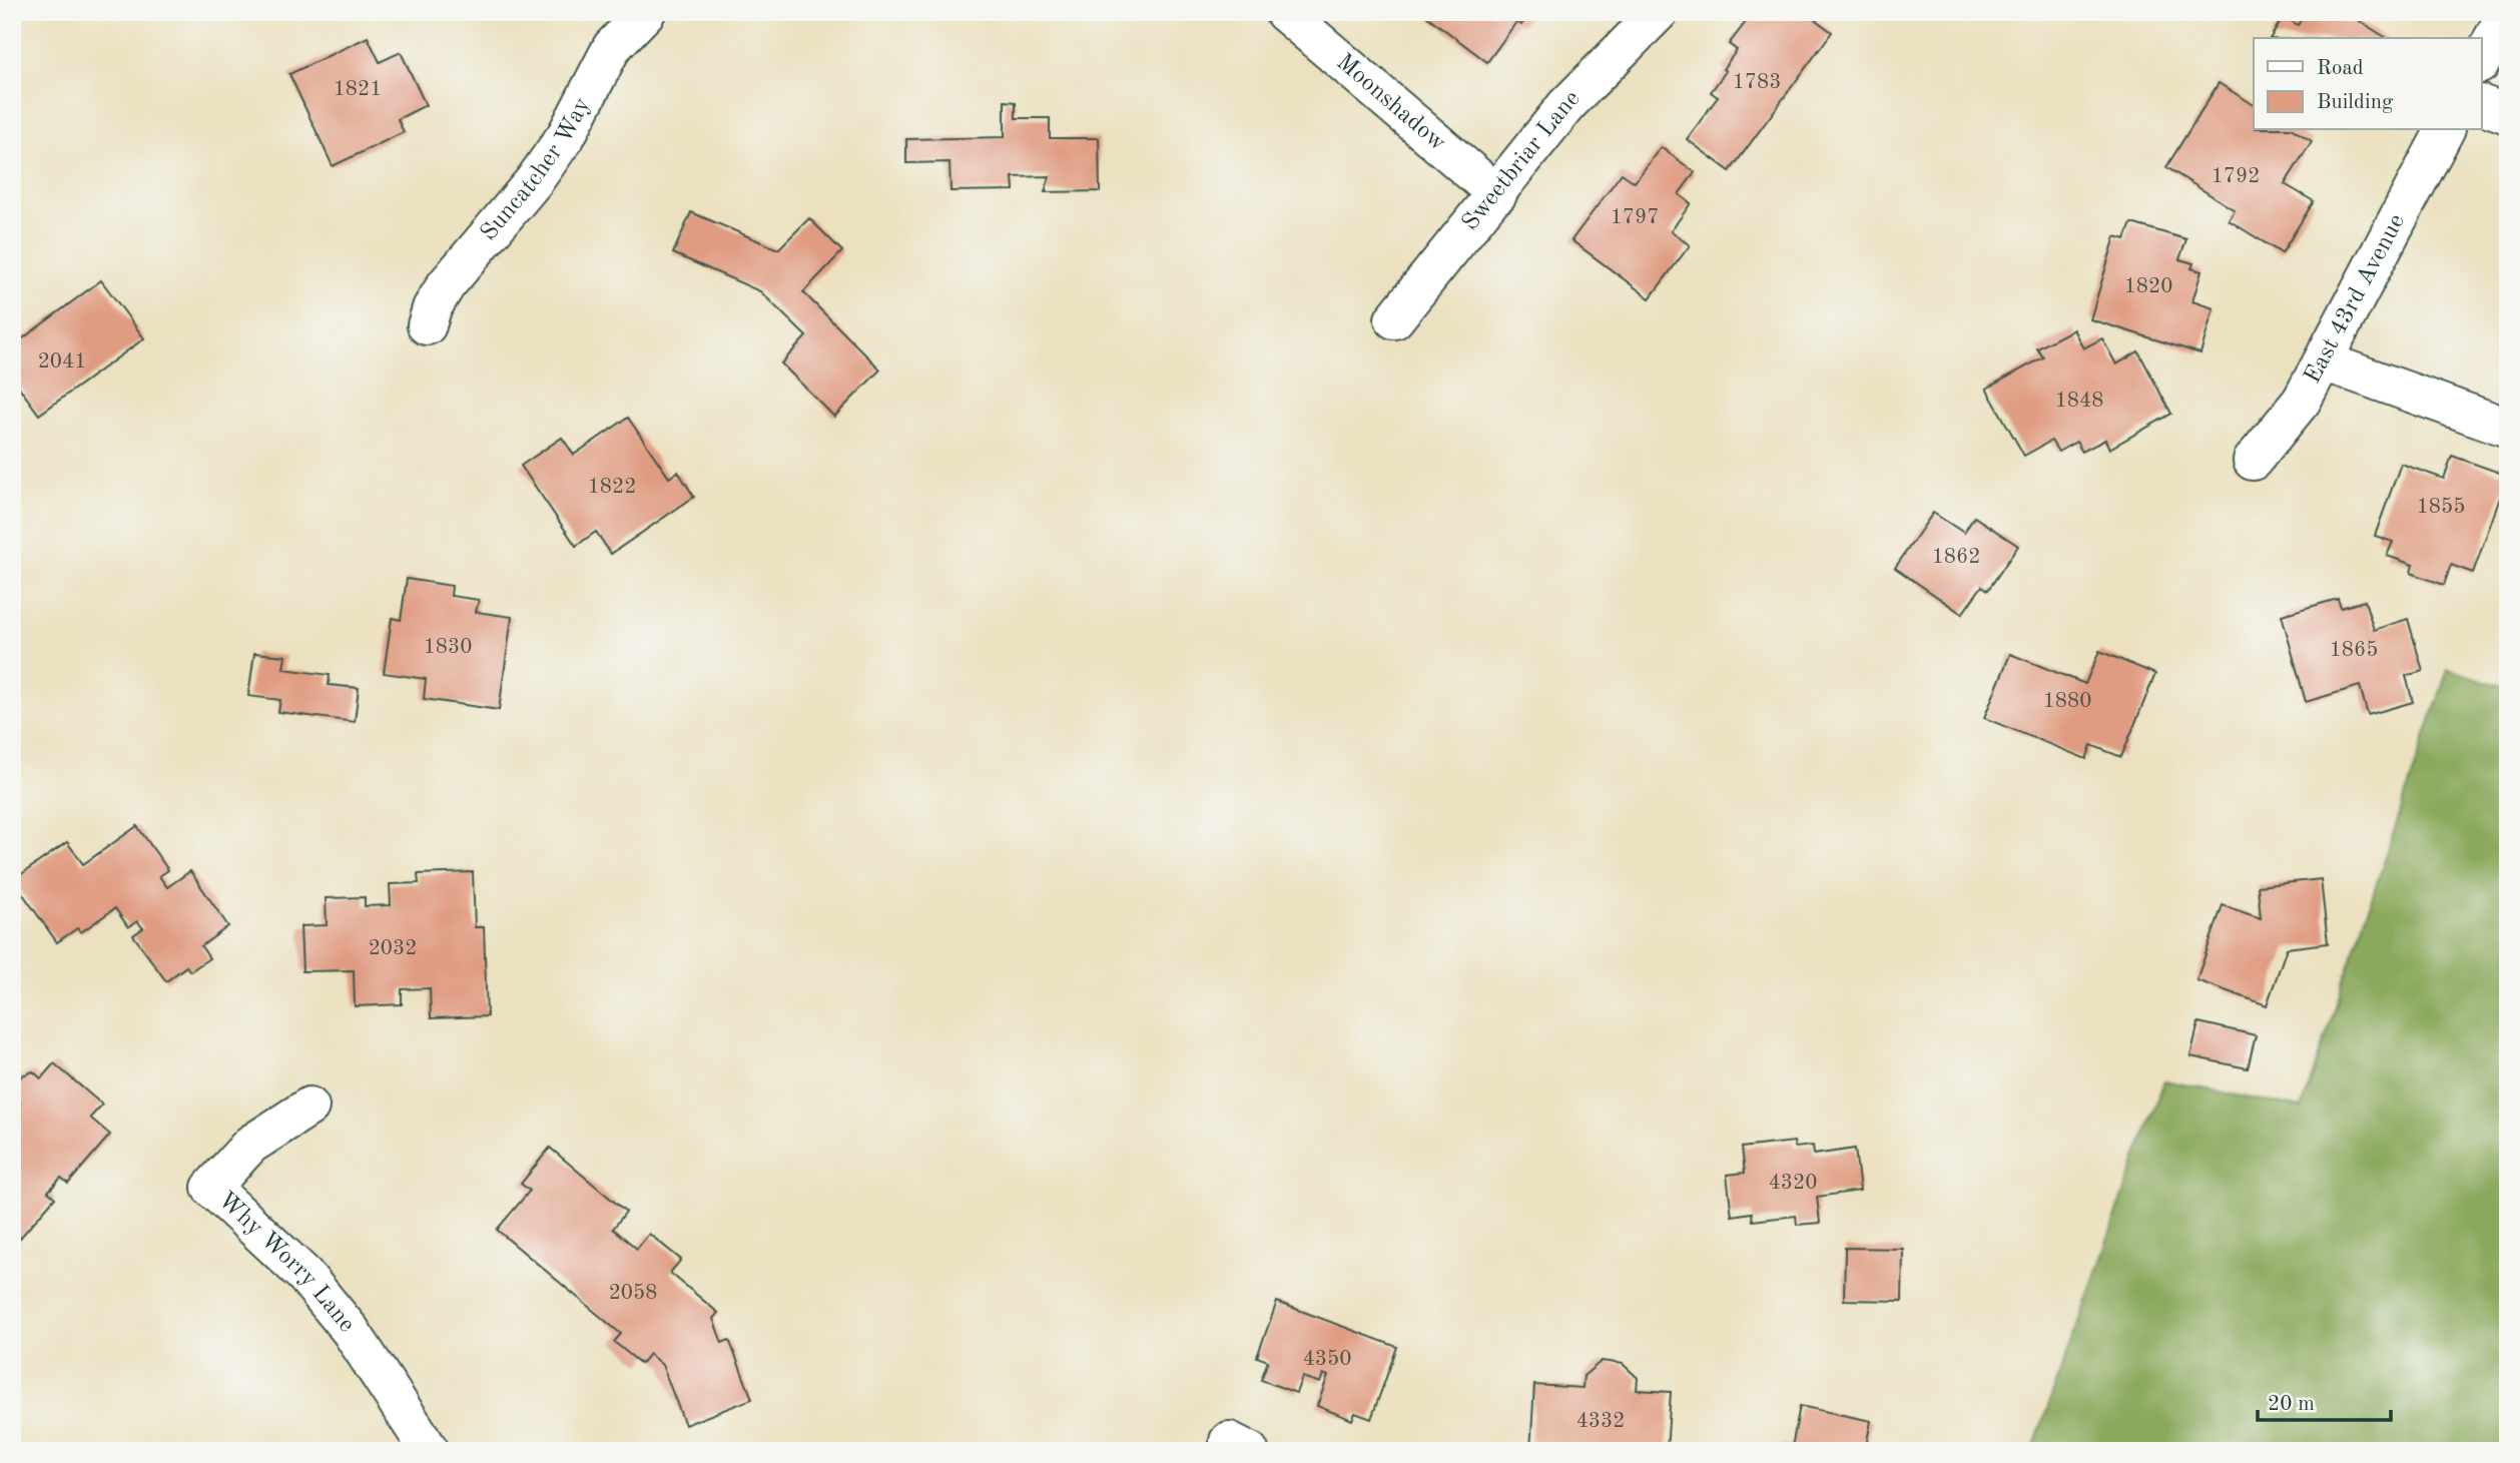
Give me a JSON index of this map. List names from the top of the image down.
{
  "streets": {
    "street": [
      "Moonshadow",
      "Sweetbriar Lane",
      "Suncatcher Way",
      "East 43rd Avenue",
      "Why Worry Lane"
    ]
  },
  "crossings": [
    ["Moonshadow", "Sweetbriar Lane"]
  ],
  "house_numbers": [
    "1783",
    "1821",
    "1792",
    "1797",
    "1820",
    "2041",
    "1848",
    "1822",
    "1855",
    "1862",
    "1830",
    "1865",
    "1880",
    "2032",
    "4320",
    "2058",
    "4350",
    "4332"
  ],
  "legend": ["Road", "Building"],
  "scale_bar": "20 m"
}
